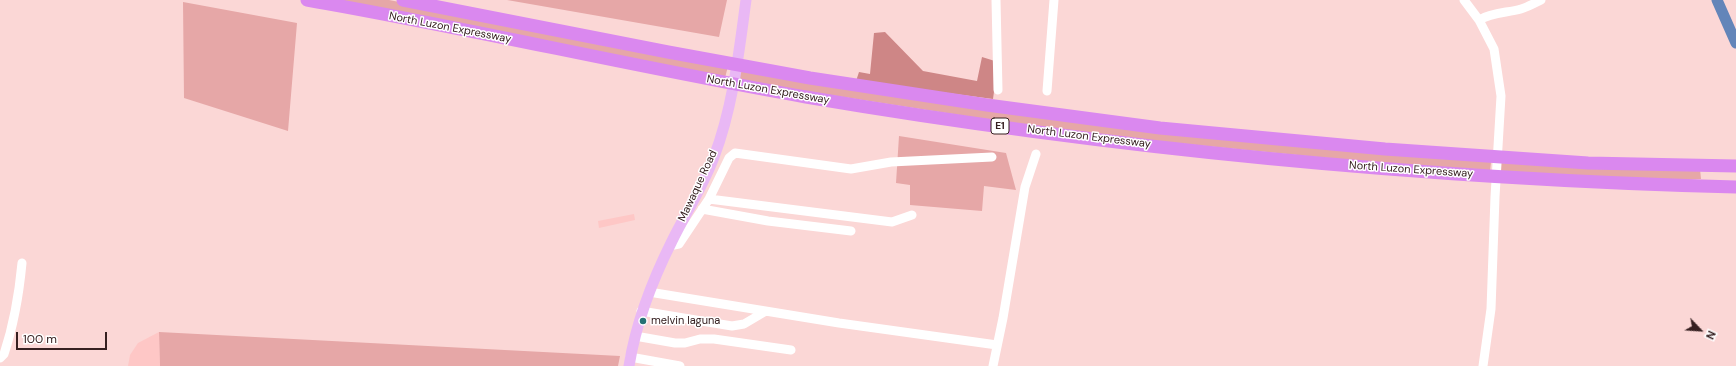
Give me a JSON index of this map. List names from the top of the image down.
{
  "streets": {
    "highway": ["North Luzon Expressway", "E1"],
    "main road": ["Mawaque Road"]
  },
  "places": ["melvin laguna"],
  "scale_bar": "100 m",
  "north": "bottom right"
}
